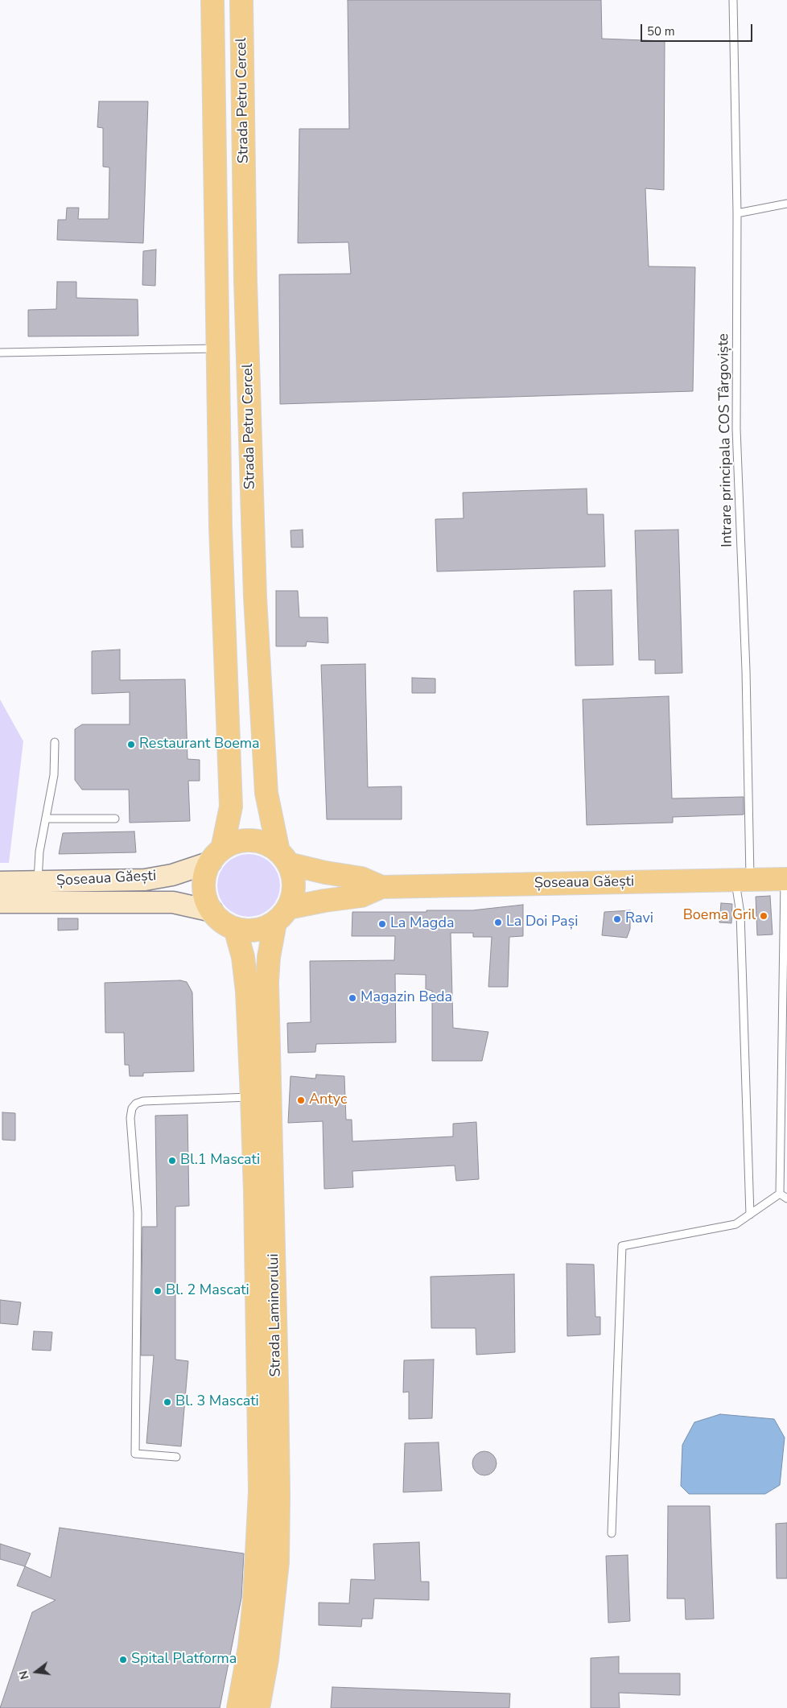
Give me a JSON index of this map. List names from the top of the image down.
{
  "streets": {
    "main road": ["Strada Petru Cercel", "Șoseaua Găești", "Strada Laminorului"],
    "lane": ["Intrare principala COS Târgoviște"]
  },
  "crossings": [
    ["Strada Petru Cercel", "Șoseaua Găești"],
    ["Strada Petru Cercel", "Strada Laminorului"],
    ["Intrare principala COS Târgoviște", "Șoseaua Găești"],
    ["Șoseaua Găești", "Strada Laminorului"]
  ],
  "places": [
    "Restaurant Boema",
    "Boema Gril",
    "Ravi",
    "La Doi Pași",
    "La Magda",
    "Magazin Beda",
    "Antyc",
    "Bl.1 Mascati",
    "Bl. 2 Mascati",
    "Bl. 3 Mascati",
    "Spital Platforma"
  ],
  "scale_bar": "50 m",
  "north": "left"
}
